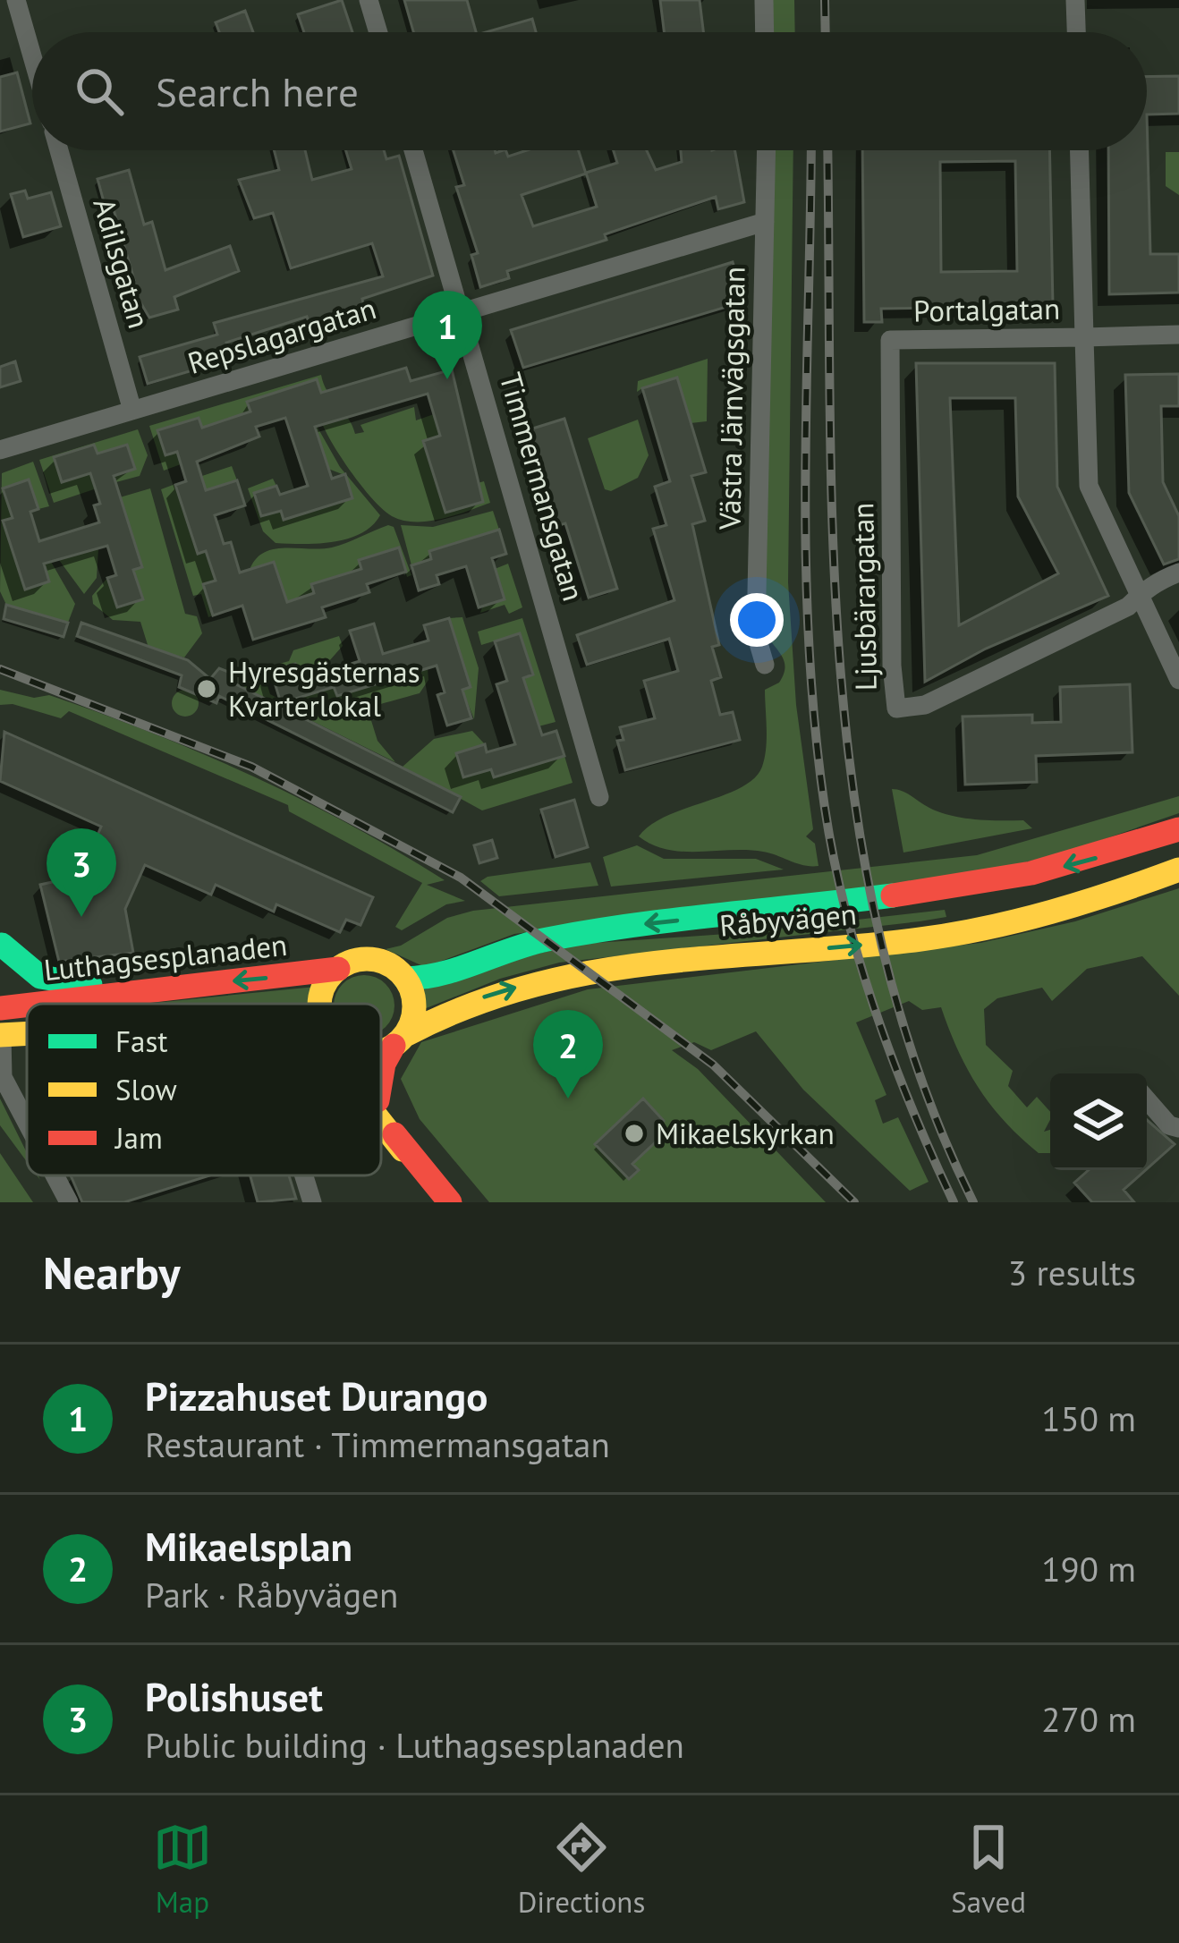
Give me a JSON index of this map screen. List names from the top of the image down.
{
  "streets": {
    "main road": ["Råbyvägen", "Luthagsesplanaden"],
    "street": [
      "Adilsgatan",
      "Portalgatan",
      "Repslagargatan",
      "Västra Järnvägsgatan",
      "Timmermansgatan",
      "Ljusbärargatan"
    ]
  },
  "crossings": [
    ["Adilsgatan", "Repslagargatan"],
    ["Portalgatan", "Ljusbärargatan"],
    ["Repslagargatan", "Västra Järnvägsgatan"],
    ["Repslagargatan", "Timmermansgatan"]
  ],
  "one_way": ["Luthagsesplanaden"],
  "places": ["Hyresgästernas Kvarterlokal", "Mikaelskyrkan"],
  "legend": ["Fast", "Slow", "Jam"],
  "page": {
    "search": "Search here",
    "pins": ["1", "3", "2"],
    "heading": ["Nearby", "3 results"],
    "list": [
      {
        "mark": "1",
        "name": "Pizzahuset Durango",
        "note": "Restaurant · Timmermansgatan",
        "value": "150 m"
      },
      {
        "mark": "2",
        "name": "Mikaelsplan",
        "note": "Park · Råbyvägen",
        "value": "190 m"
      },
      {
        "mark": "3",
        "name": "Polishuset",
        "note": "Public building · Luthagsesplanaden",
        "value": "270 m"
      }
    ],
    "nav": ["Map", "Directions", "Saved"]
  }
}
